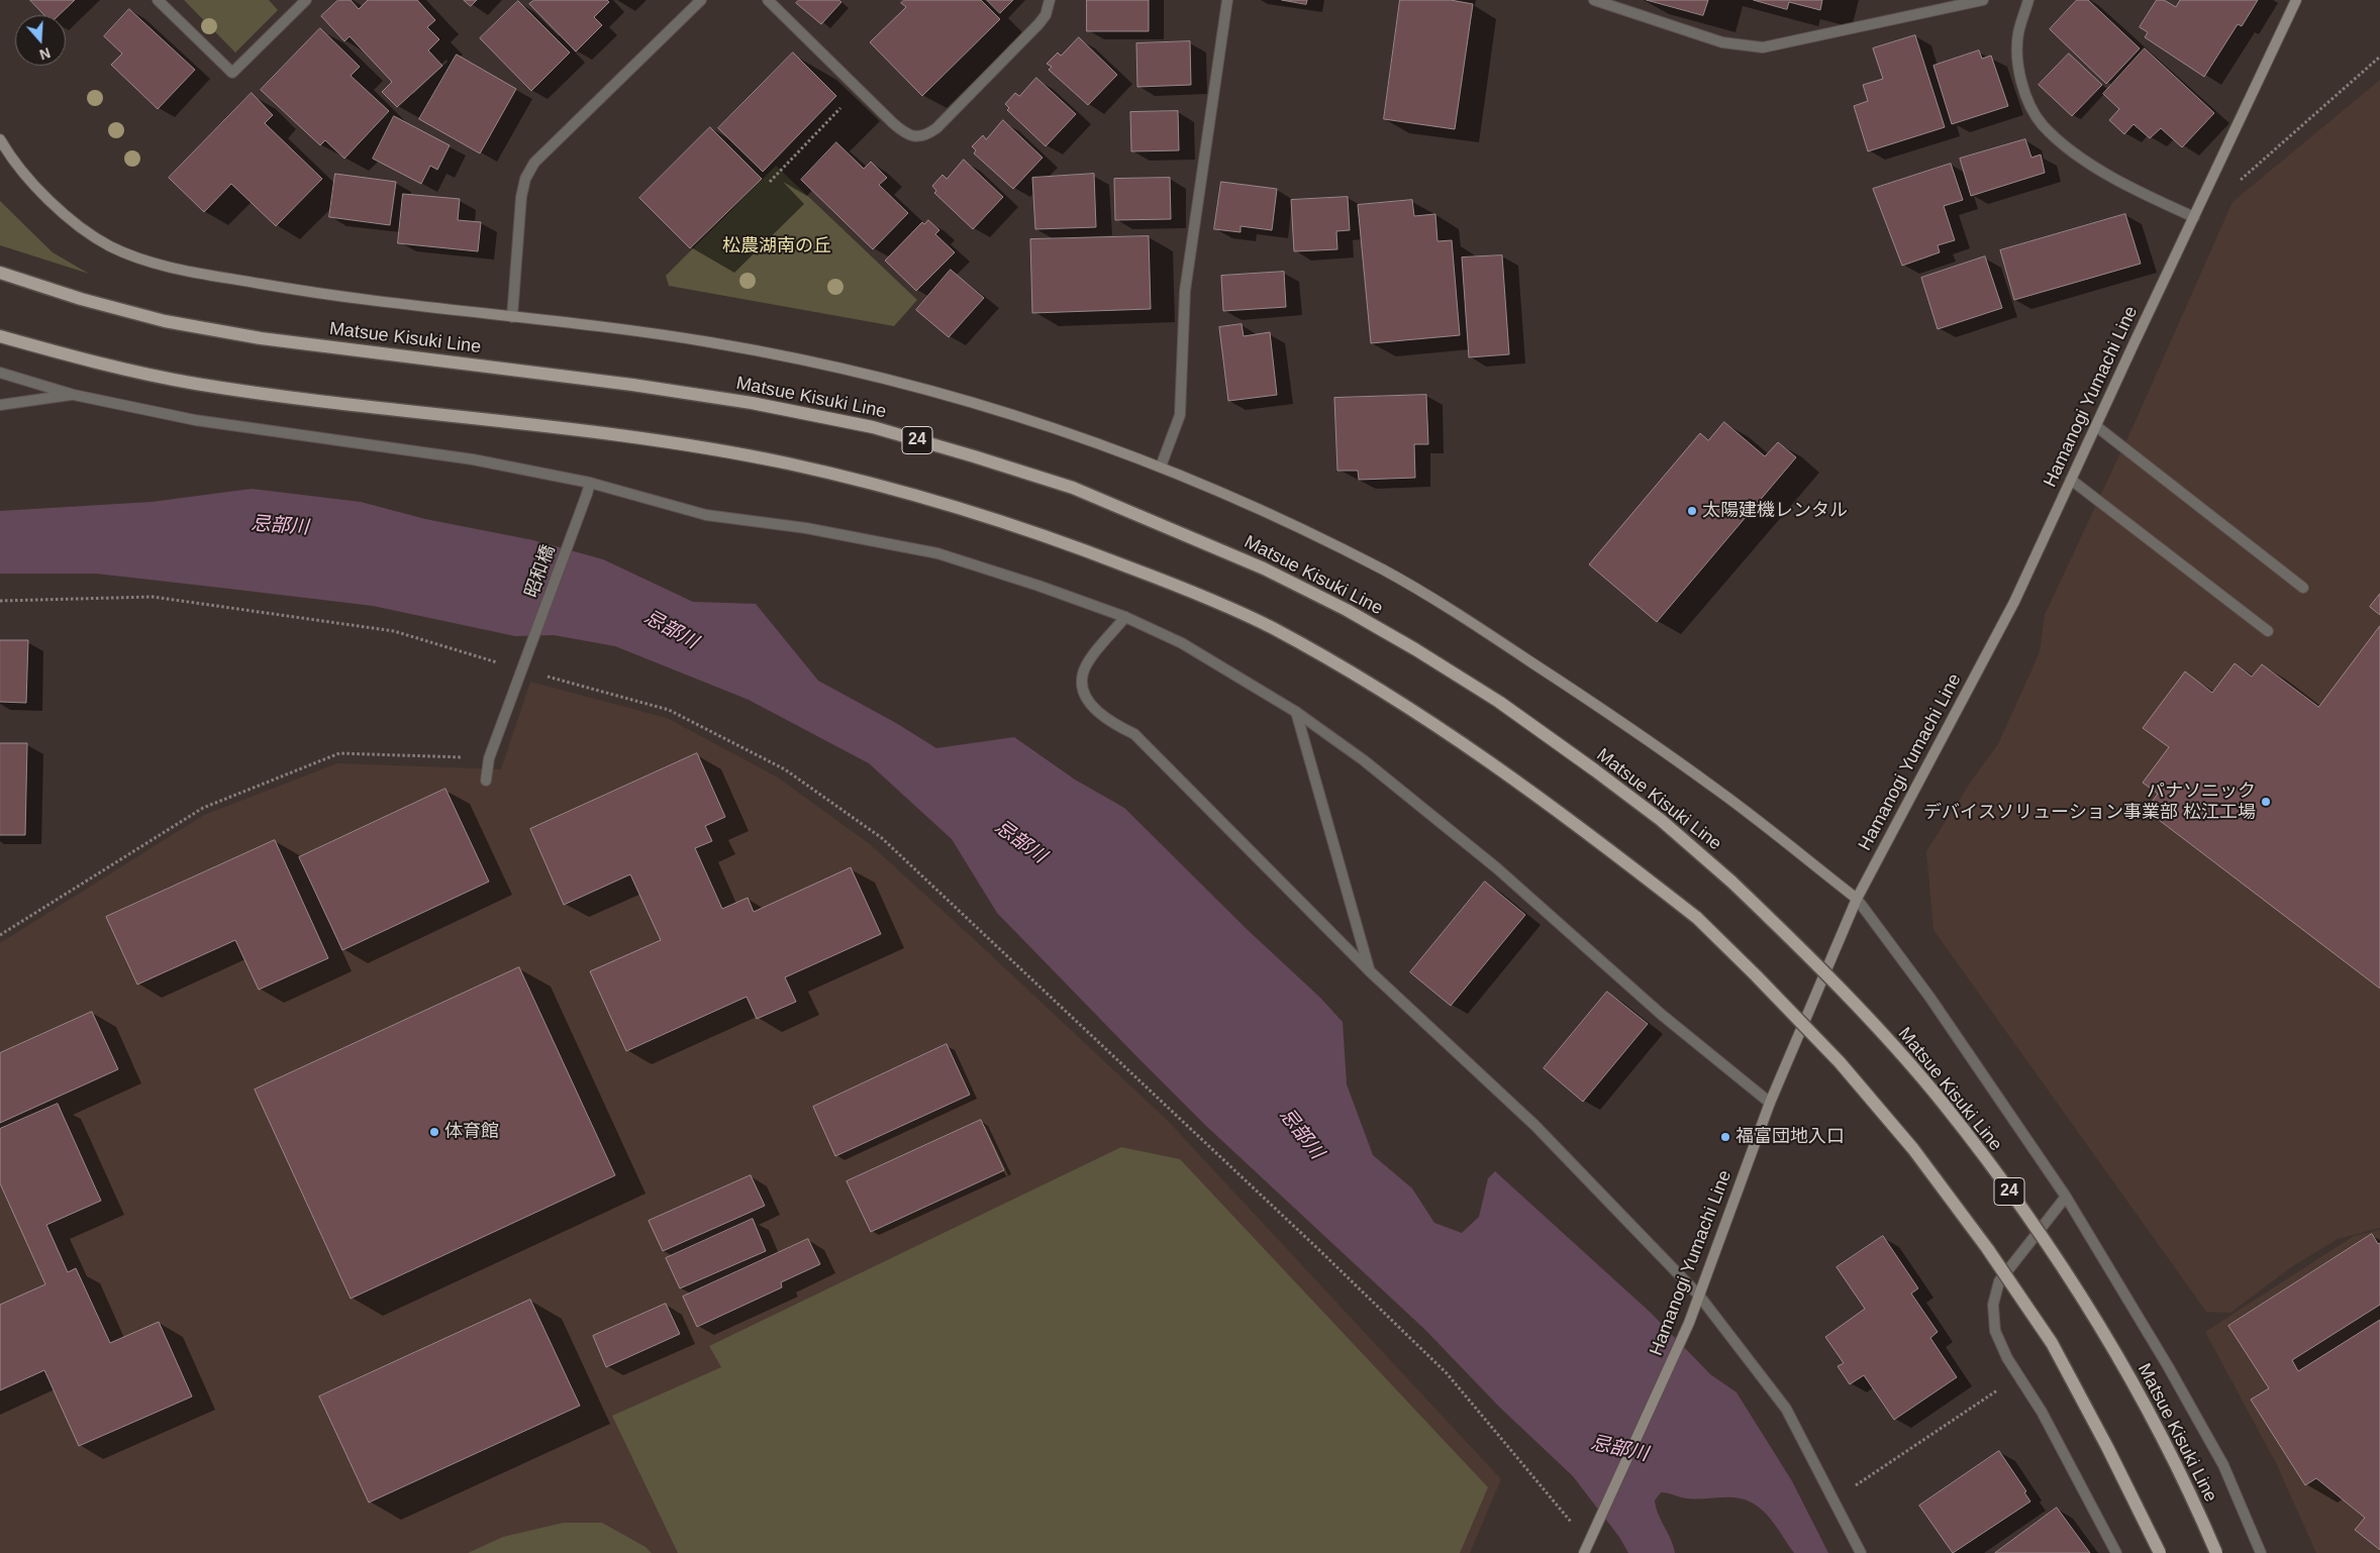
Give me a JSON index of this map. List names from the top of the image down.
{
  "streets": {
    "main road": ["Matsue Kisuki Line", "24"],
    "street": ["Hamanogi Yumachi Line", "昭和橋"]
  },
  "water": ["忌部川"],
  "parks": ["松農湖南の丘"],
  "places": [
    "太陽建機レンタル",
    "パナソニック デバイスソリューション事業部 松江工場",
    "体育館",
    "福富団地入口"
  ],
  "north": "bottom"
}
